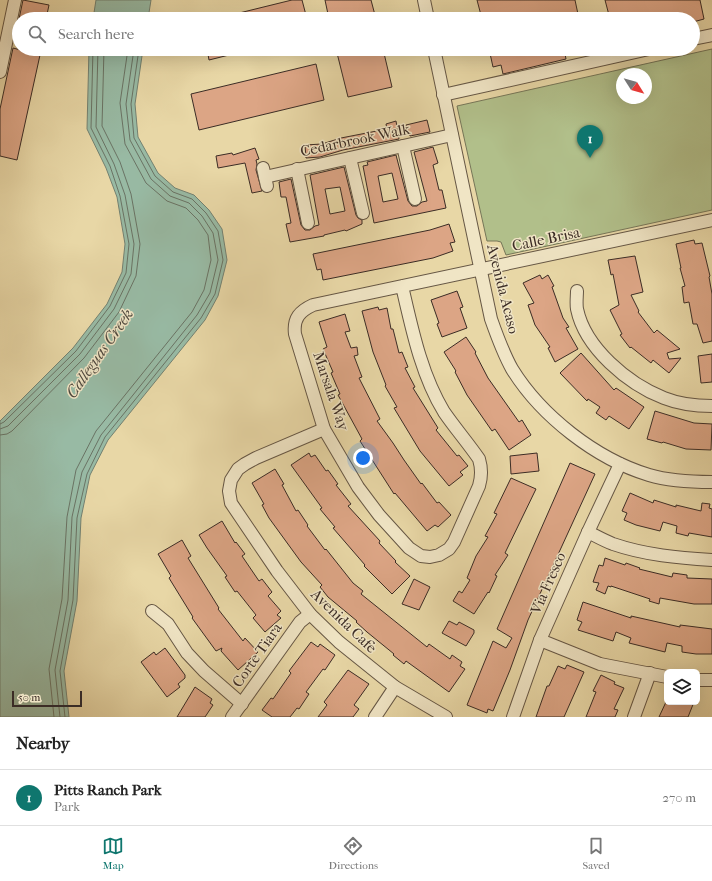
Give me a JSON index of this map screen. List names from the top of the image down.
{
  "streets": {
    "street": [
      "Cedarbrook Walk",
      "Calle Brisa",
      "Avenida Acaso",
      "Marsala Way",
      "Via Fresco",
      "Avenida Cafe",
      "Corte Tiara"
    ]
  },
  "crossings": [
    ["Cedarbrook Walk", "Avenida Acaso"],
    ["Calle Brisa", "Avenida Acaso"],
    ["Calle Brisa", "Marsala Way"],
    ["Avenida Acaso", "Via Fresco"],
    ["Marsala Way", "Avenida Cafe"],
    ["Avenida Cafe", "Corte Tiara"]
  ],
  "water": ["Calleguas Creek"],
  "scale_bar": "50 m",
  "north": "bottom right",
  "page": {
    "search": "Search here",
    "pins": "1",
    "scale": "50 m",
    "heading": "Nearby",
    "list": [
      {
        "mark": "1",
        "name": "Pitts Ranch Park",
        "note": "Park",
        "value": "270 m"
      }
    ],
    "nav": ["Map", "Directions", "Saved"]
  }
}
